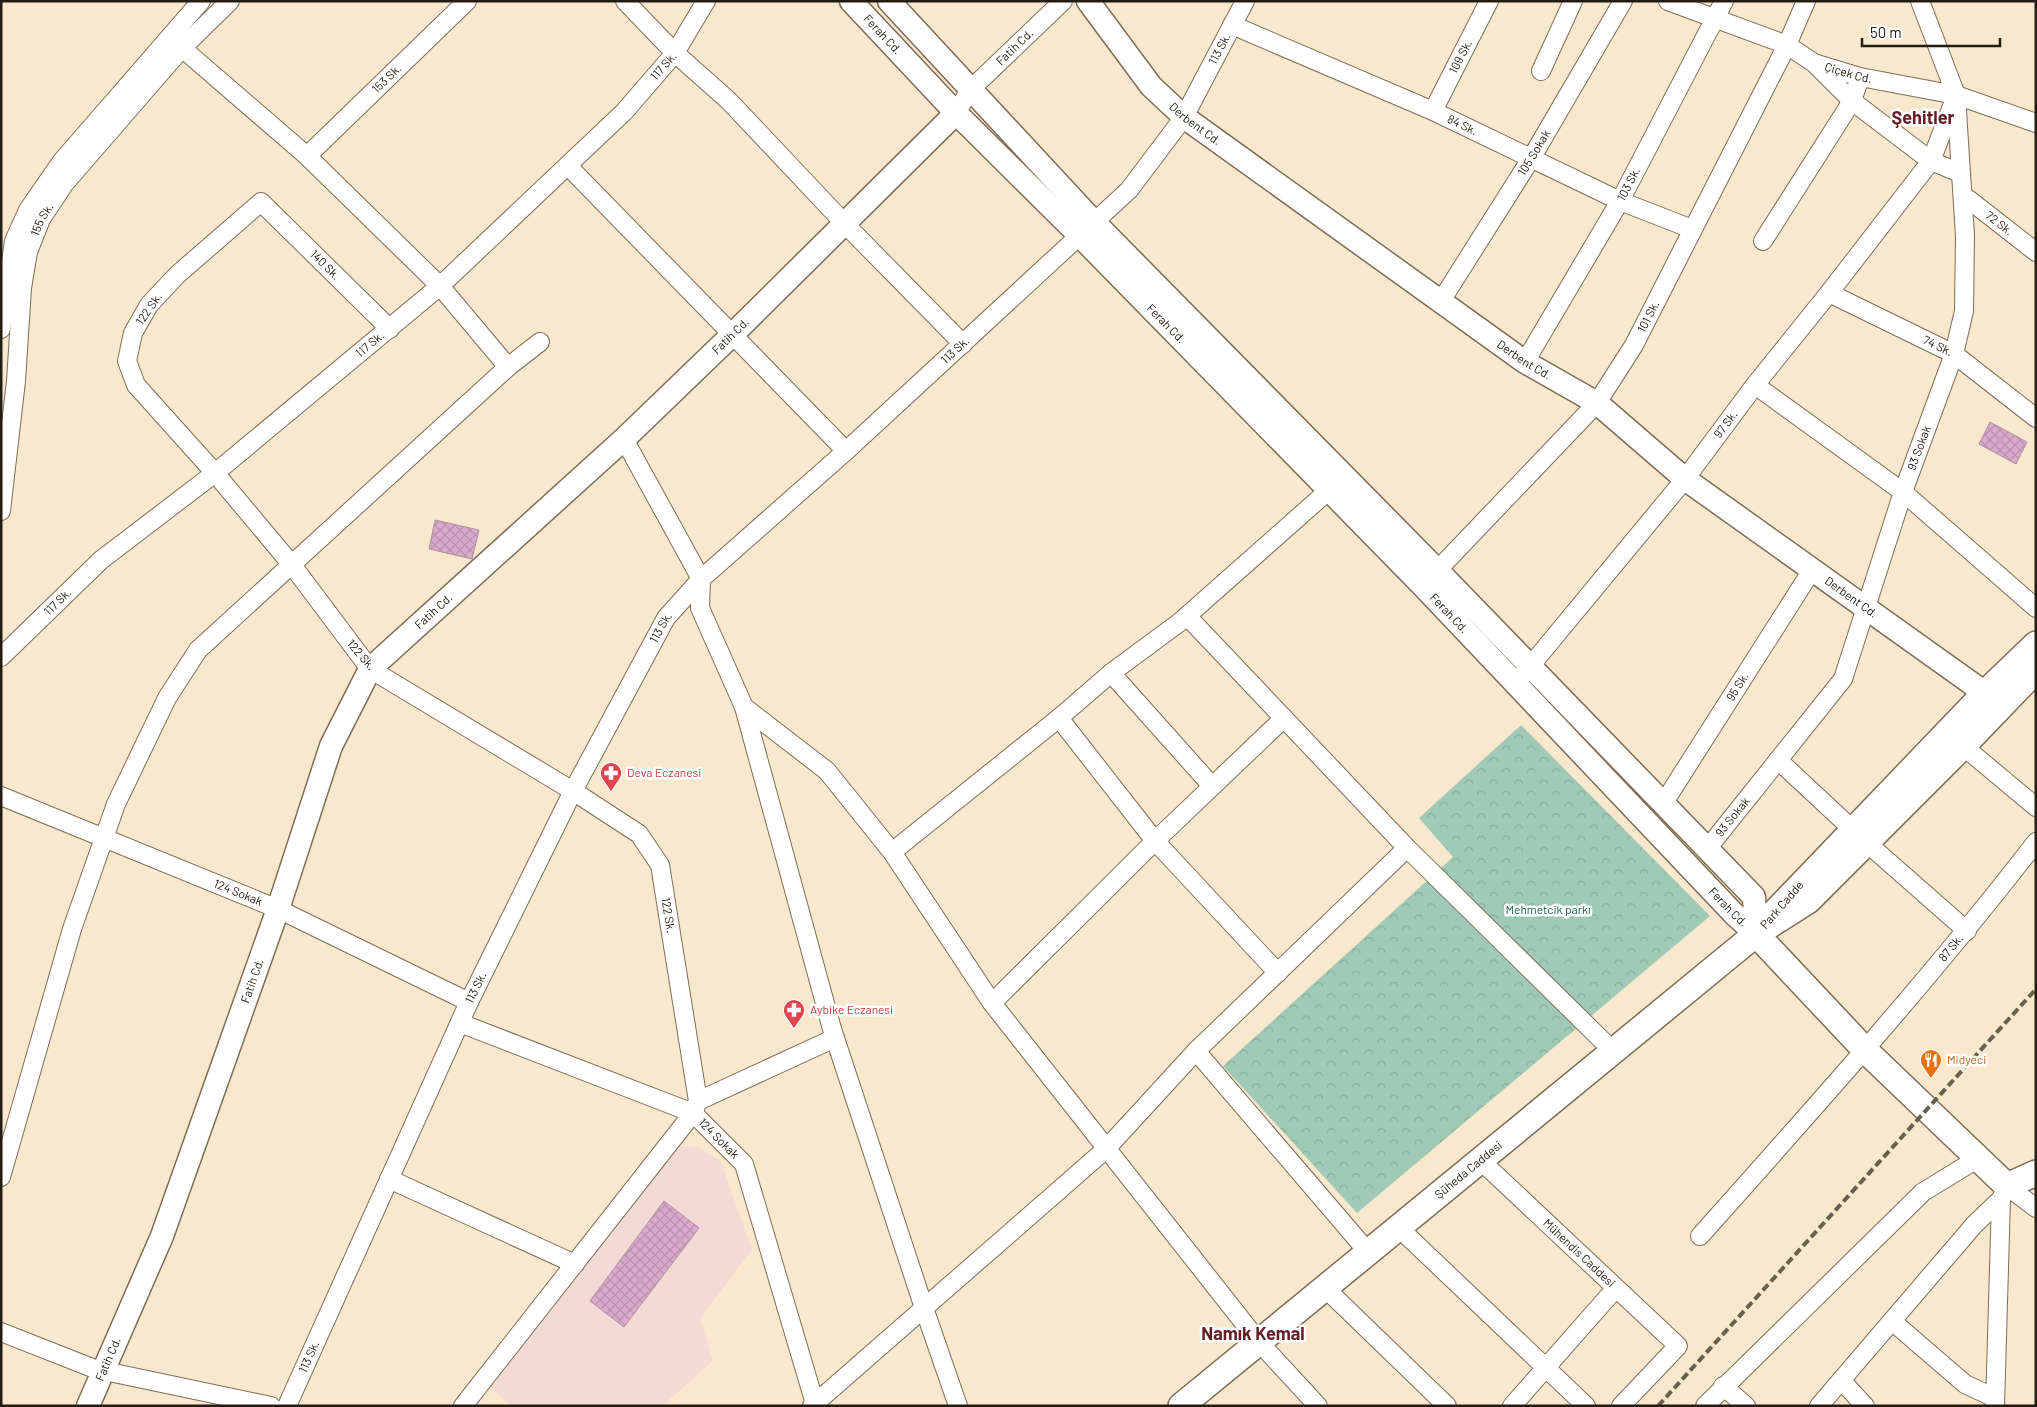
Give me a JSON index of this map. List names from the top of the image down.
{
  "streets": {
    "main road": ["Park Cadde", "Şüheda Caddesi"],
    "street": [
      "Ferah Cd.",
      "Fatih Cd.",
      "113 Sk.",
      "109 Sk.",
      "117 Sk.",
      "Çiçek Cd.",
      "153 Sk.",
      "Derbent Cd.",
      "84 Sk.",
      "105 Sokak",
      "103 Sk.",
      "155 Sk.",
      "72 Sk.",
      "140 Sk.",
      "122 Sk.",
      "101 Sk.",
      "74 Sk.",
      "97 Sk.",
      "93 Sokak",
      "95 Sk.",
      "124 Sokak",
      "87 Sk.",
      "Mühendis Caddesi"
    ]
  },
  "crossings": [
    ["Ferah Cd.", "Fatih Cd."],
    ["Ferah Cd.", "113 Sk."],
    ["Ferah Cd.", "101 Sk."],
    ["Ferah Cd.", "97 Sk."],
    ["Ferah Cd.", "93 Sokak"],
    ["Ferah Cd.", "95 Sk."],
    ["Ferah Cd.", "Park Cadde"],
    ["Ferah Cd.", "Şüheda Caddesi"],
    ["Fatih Cd.", "122 Sk."],
    ["Fatih Cd.", "124 Sokak"],
    ["113 Sk.", "Derbent Cd."],
    ["113 Sk.", "84 Sk."],
    ["113 Sk.", "122 Sk."],
    ["113 Sk.", "124 Sokak"],
    ["109 Sk.", "84 Sk."],
    ["117 Sk.", "140 Sk."],
    ["117 Sk.", "122 Sk."],
    ["Çiçek Cd.", "103 Sk."],
    ["Çiçek Cd.", "101 Sk."],
    ["Çiçek Cd.", "97 Sk."],
    ["Çiçek Cd.", "93 Sokak"],
    ["Derbent Cd.", "105 Sokak"],
    ["Derbent Cd.", "103 Sk."],
    ["Derbent Cd.", "101 Sk."],
    ["Derbent Cd.", "97 Sk."],
    ["Derbent Cd.", "93 Sokak"],
    ["Derbent Cd.", "95 Sk."],
    ["Derbent Cd.", "Park Cadde"],
    ["84 Sk.", "105 Sokak"],
    ["84 Sk.", "103 Sk."],
    ["84 Sk.", "101 Sk."],
    ["72 Sk.", "93 Sokak"],
    ["140 Sk.", "122 Sk."],
    ["122 Sk.", "124 Sokak"],
    ["74 Sk.", "97 Sk."],
    ["74 Sk.", "93 Sokak"],
    ["97 Sk.", "93 Sokak"],
    ["Park Cadde", "Şüheda Caddesi"],
    ["Şüheda Caddesi", "Mühendis Caddesi"]
  ],
  "districts": ["Şehitler", "Namık Kemal"],
  "parks": ["Mehmetcik parkı"],
  "places": {
    "pharmacy": ["Deva Eczanesi", "Aybike Eczanesi"],
    "restaurant": ["Midyeci"]
  },
  "scale_bar": "50 m"
}
